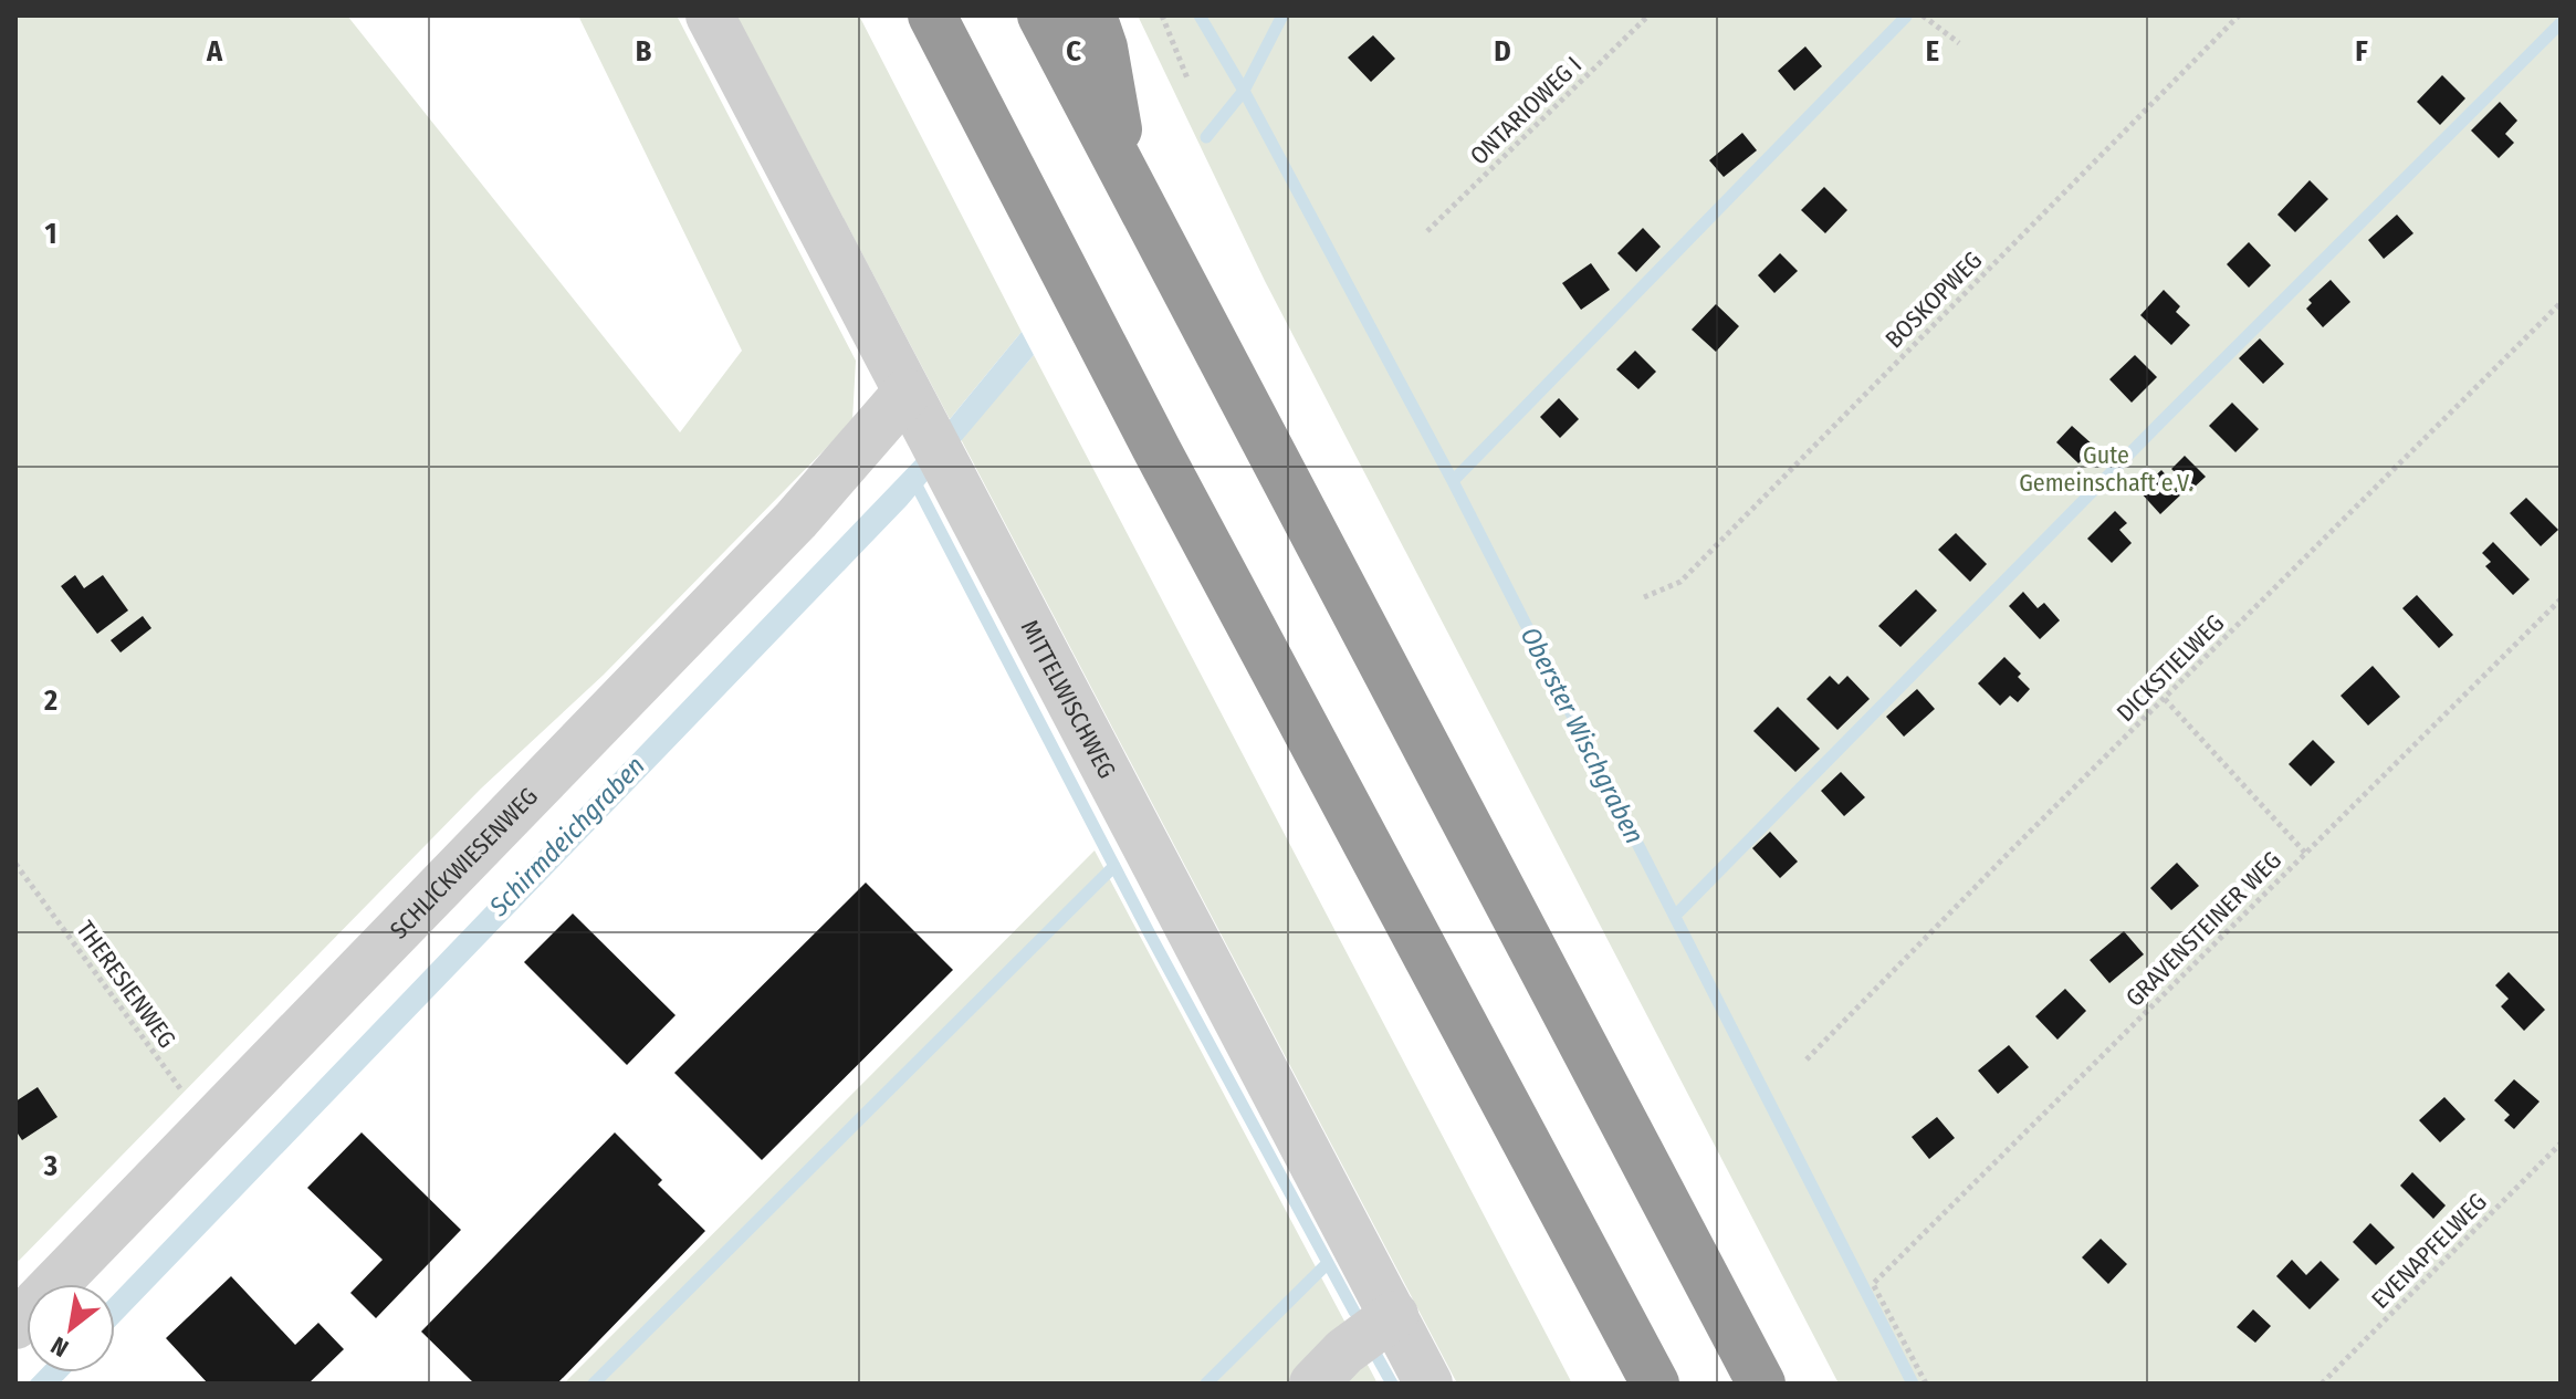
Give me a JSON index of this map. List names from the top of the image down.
{
  "streets": {
    "street": ["MITTELWISCHWEG", "SCHLICKWIESENWEG"],
    "path": [
      "ONTARIOWEG I",
      "BOSKOPWEG",
      "DICKSTIELWEG",
      "GRAVENSTEINER WEG",
      "THERESIENWEG",
      "EVENAPFELWEG"
    ]
  },
  "crossings": [
    ["MITTELWISCHWEG", "SCHLICKWIESENWEG"],
    ["SCHLICKWIESENWEG", "THERESIENWEG"]
  ],
  "water": ["Oberster Wischgraben", "Schirmdeichgraben"],
  "parks": ["Gute Gemeinschaft e.V."],
  "north": "bottom left",
  "grid": {
    "columns": [
      "A",
      "B",
      "C",
      "D",
      "E",
      "F"
    ],
    "rows": ["1", "2", "3"]
  }
}
